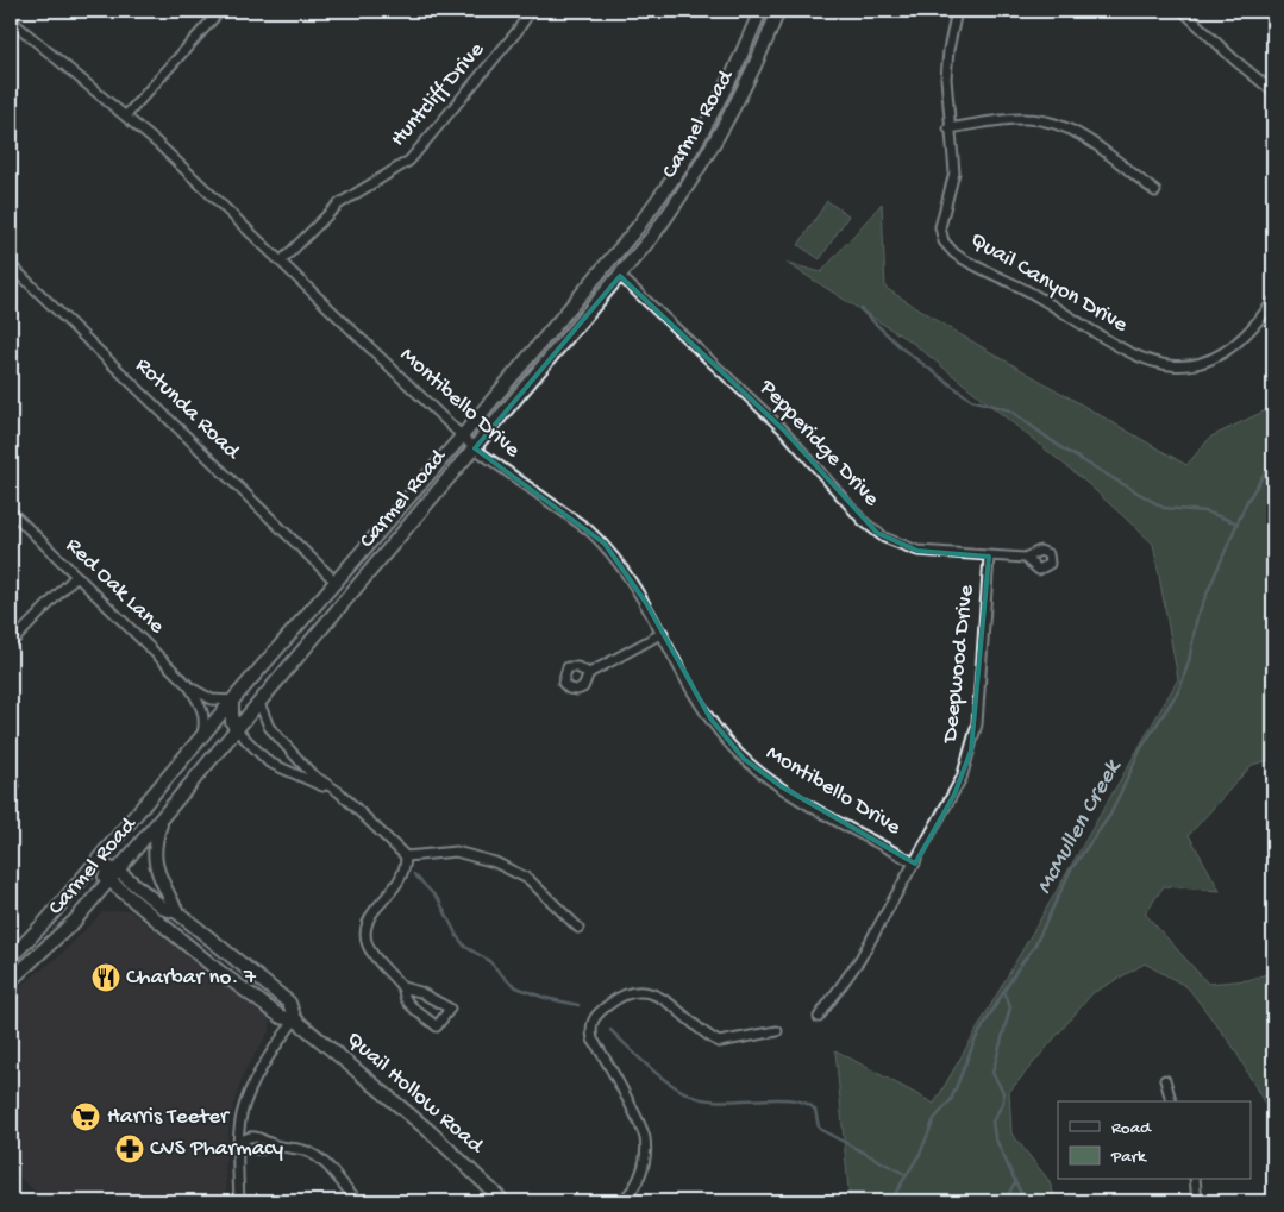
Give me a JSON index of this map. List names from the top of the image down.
{
  "streets": {
    "main road": ["Carmel Road", "Quail Hollow Road"],
    "street": [
      "Huntcliff Drive",
      "Quail Canyon Drive",
      "Montibello Drive",
      "Rotunda Road",
      "Pepperidge Drive",
      "Red Oak Lane",
      "Deepwood Drive"
    ]
  },
  "crossings": [
    ["Huntcliff Drive", "Montibello Drive"],
    ["Carmel Road", "Montibello Drive"],
    ["Carmel Road", "Rotunda Road"],
    ["Carmel Road", "Pepperidge Drive"],
    ["Carmel Road", "Red Oak Lane"],
    ["Carmel Road", "Quail Hollow Road"],
    ["Montibello Drive", "Deepwood Drive"],
    ["Pepperidge Drive", "Deepwood Drive"]
  ],
  "water": ["McMullen Creek"],
  "places": {
    "restaurant": ["Charbar no. 7"],
    "supermarket": ["Harris Teeter"],
    "pharmacy": ["CVS Pharmacy"]
  },
  "legend": ["Road", "Park"]
}
